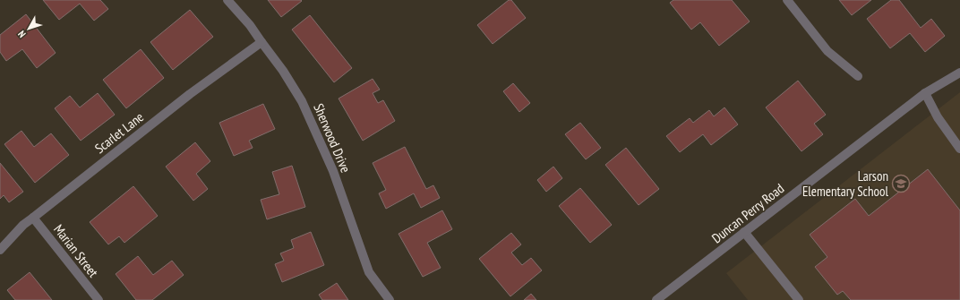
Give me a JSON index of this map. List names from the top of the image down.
{
  "streets": {
    "street": [
      "Scarlet Lane",
      "Sherwood Drive",
      "Duncan Perry Road",
      "Marian Street"
    ]
  },
  "crossings": [
    ["Scarlet Lane", "Sherwood Drive"],
    ["Scarlet Lane", "Marian Street"]
  ],
  "places": {
    "school or university": ["Larson Elementary School"]
  },
  "north": "bottom left"
}
